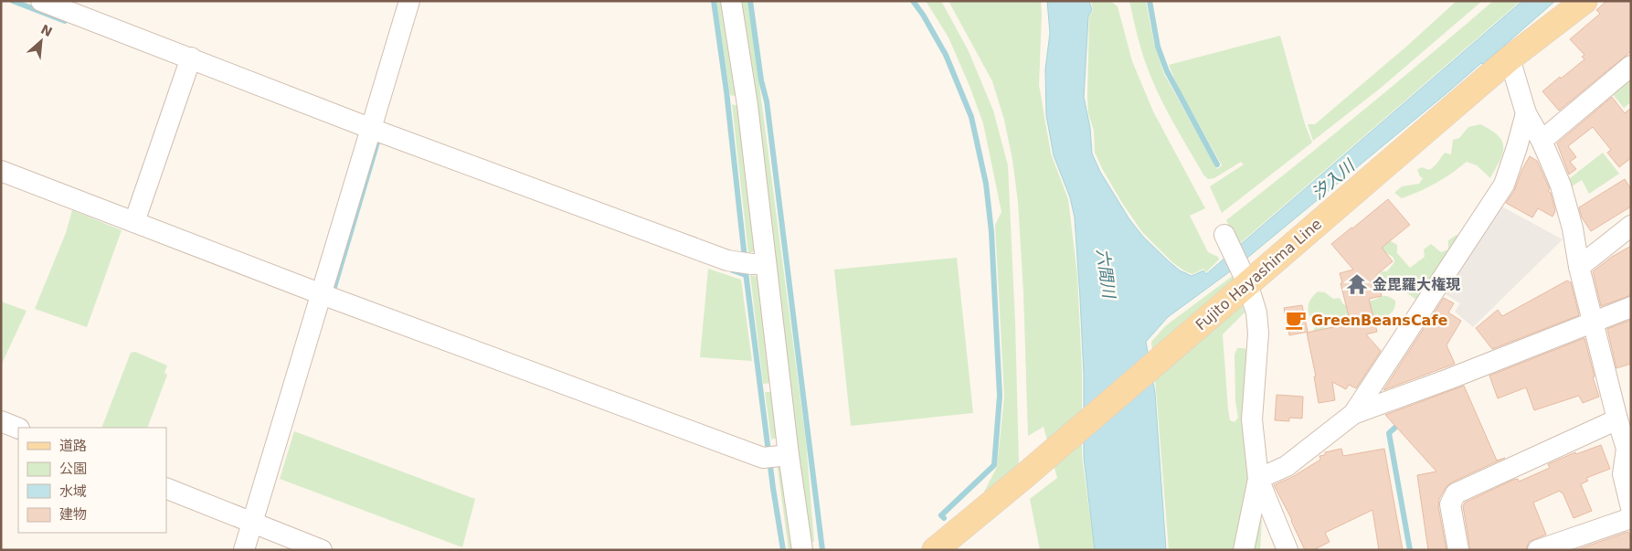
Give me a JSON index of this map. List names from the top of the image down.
{
  "streets": {
    "main road": ["Fujito Hayashima Line"]
  },
  "water": ["汐入川", "六間川"],
  "places": {
    "temple": ["金毘羅大権現"],
    "cafe": ["GreenBeansCafe"]
  },
  "legend": [
    "道路",
    "公園",
    "水域",
    "建物"
  ],
  "north": "top right"
}
